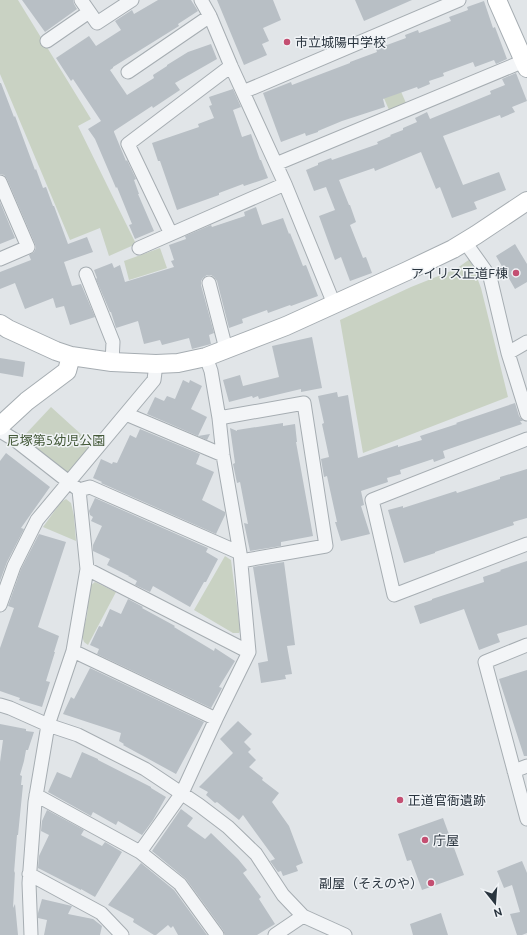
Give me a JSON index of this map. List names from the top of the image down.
{
  "parks": ["尼塚第5幼児公園"],
  "places": [
    "市立城陽中学校",
    "アイリス正道F棟",
    "正道官衙遺跡",
    "庁屋",
    "副屋（そえのや）"
  ],
  "north": "bottom"
}
